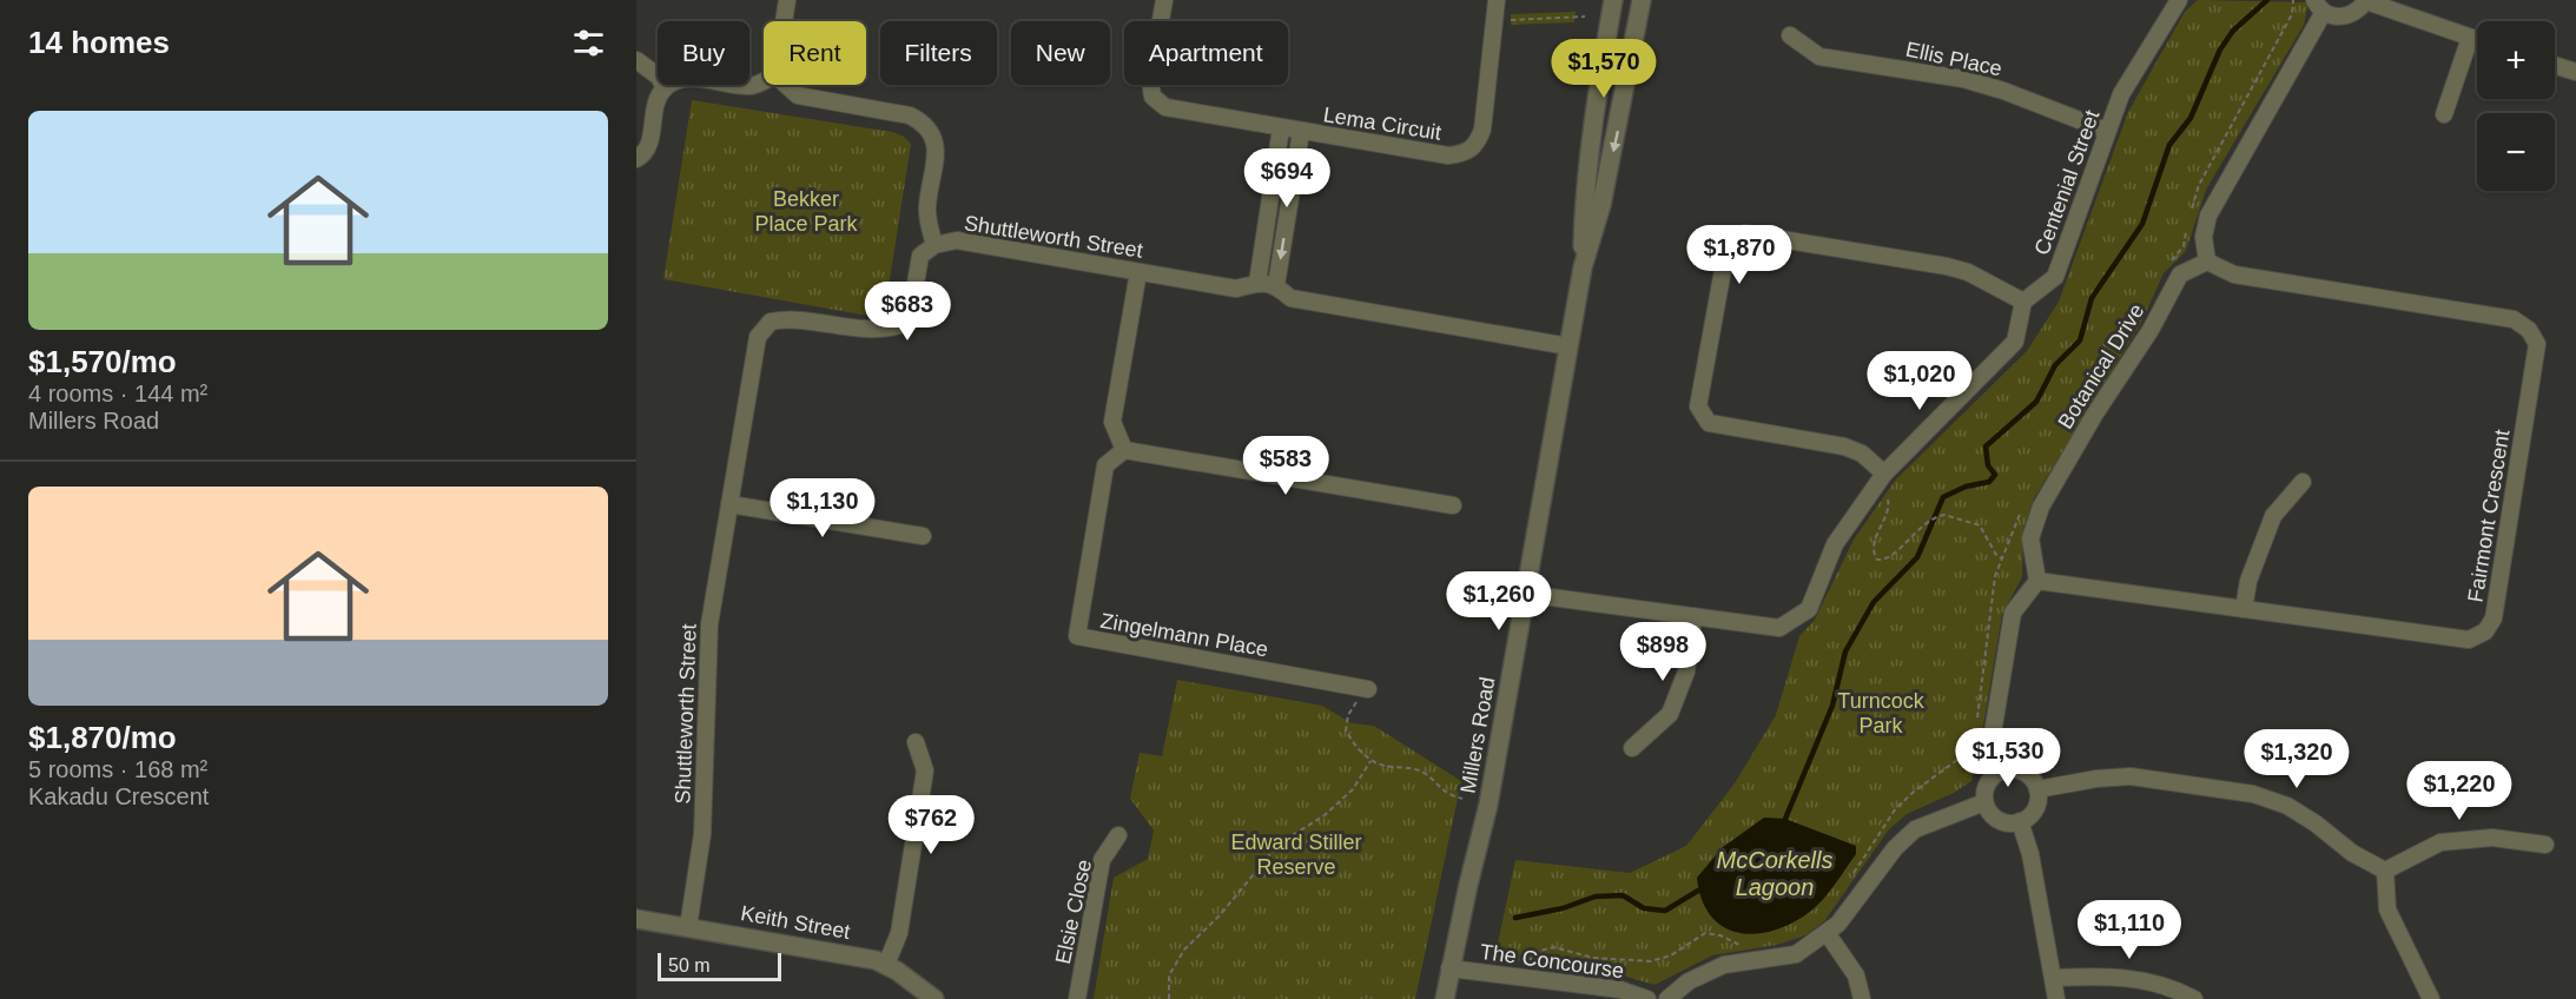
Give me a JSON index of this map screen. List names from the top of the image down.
{
  "streets": {
    "street": [
      "Ellis Place",
      "Lema Circuit",
      "Centenial Street",
      "Shuttleworth Street",
      "Botanical Drive",
      "Fairmont Crescent",
      "Zingelmann Place",
      "Millers Road",
      "Elsie Close",
      "Keith Street",
      "The Concourse"
    ]
  },
  "crossings": [
    ["Ellis Place", "Centenial Street"],
    ["Lema Circuit", "Shuttleworth Street"],
    ["Shuttleworth Street", "Millers Road"],
    ["Shuttleworth Street", "Keith Street"],
    ["Botanical Drive", "Fairmont Crescent"],
    ["Millers Road", "The Concourse"]
  ],
  "water": ["McCorkells Lagoon"],
  "parks": ["Bekker Place Park", "Turncock Park", "Edward Stiller Reserve"],
  "scale_bar": "50 m",
  "page": {
    "heading": "14 homes",
    "map_buttons": ["+", "−"],
    "chip": [
      "Buy",
      "Rent",
      "Filters",
      "New",
      "Apartment"
    ],
    "price": [
      "$1,570",
      "$694",
      "$1,870",
      "$683",
      "$1,020",
      "$583",
      "$1,130",
      "$1,260",
      "$898",
      "$1,530",
      "$1,320",
      "$1,220",
      "$762",
      "$1,110"
    ],
    "list": [
      {
        "name": "$1,570/mo",
        "note": "4 rooms · 144 m² · Millers Road"
      },
      {
        "name": "$1,870/mo",
        "note": "5 rooms · 168 m² · Kakadu Crescent"
      }
    ],
    "scale": "50 m"
  }
}
